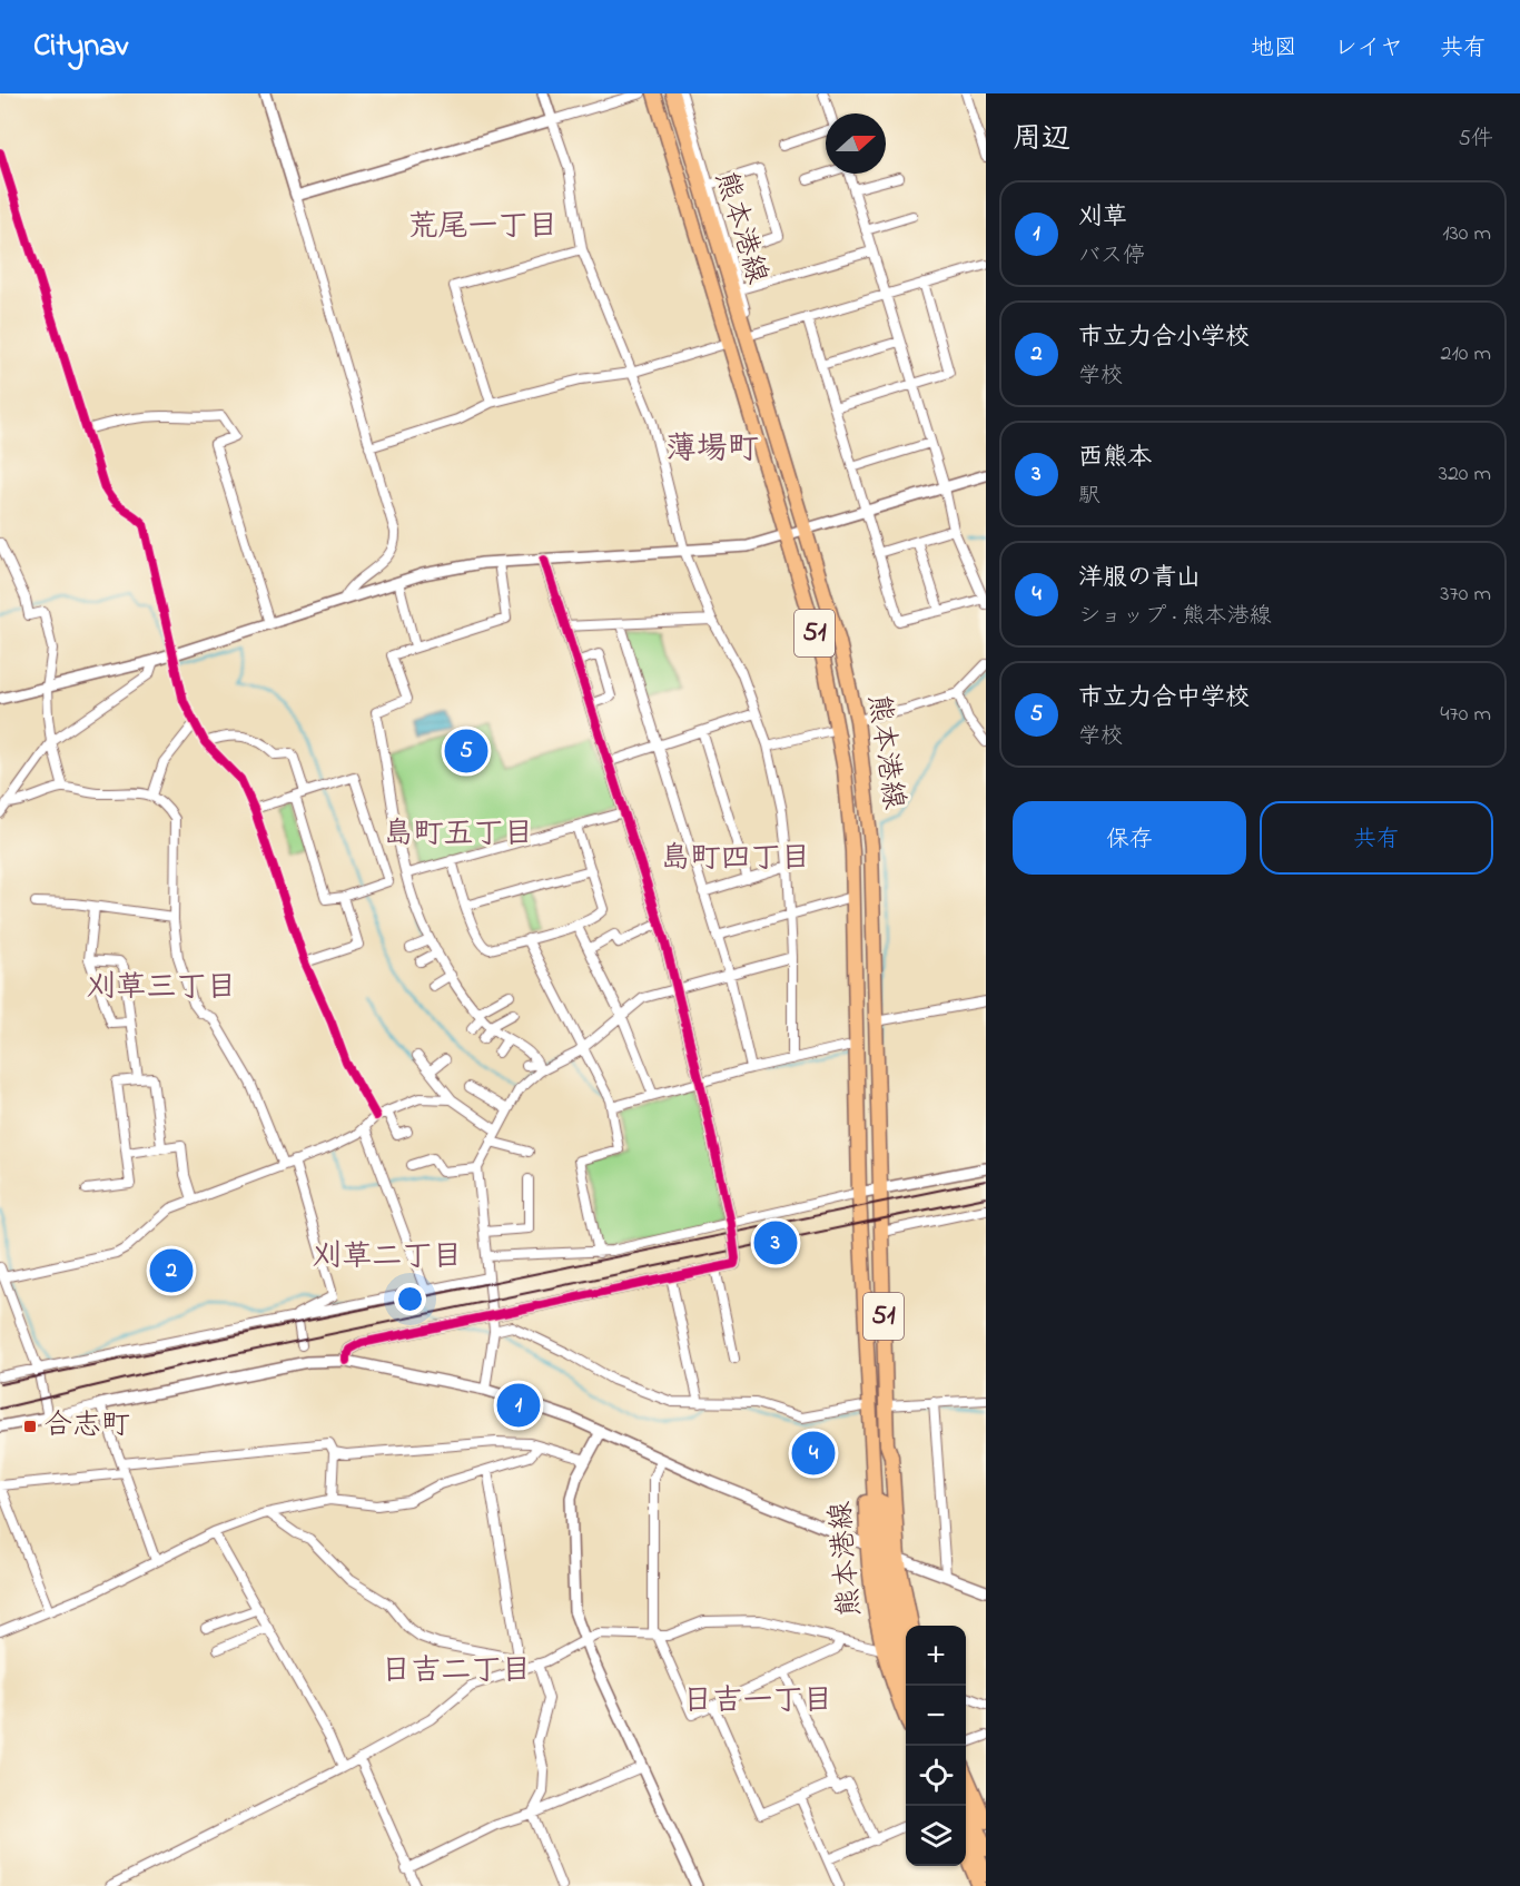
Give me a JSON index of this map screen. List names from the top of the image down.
{
  "streets": {
    "main road": ["熊本港線", "51"]
  },
  "districts": [
    "荒尾一丁目",
    "薄場町",
    "島町五丁目",
    "島町四丁目",
    "刈草三丁目",
    "刈草二丁目",
    "日吉二丁目",
    "日吉一丁目"
  ],
  "places": {
    "transit": ["合志町"]
  },
  "north": "right",
  "page": {
    "header": "Citynav",
    "nav": ["地図", "レイヤ", "共有"],
    "heading": ["周辺", "5件"],
    "list": [
      {
        "mark": "1",
        "name": "刈草",
        "note": "バス停",
        "value": "130 m"
      },
      {
        "mark": "2",
        "name": "市立力合小学校",
        "note": "学校",
        "value": "210 m"
      },
      {
        "mark": "3",
        "name": "西熊本",
        "note": "駅",
        "value": "320 m"
      },
      {
        "mark": "4",
        "name": "洋服の青山",
        "note": "ショップ · 熊本港線",
        "value": "370 m"
      },
      {
        "mark": "5",
        "name": "市立力合中学校",
        "note": "学校",
        "value": "470 m"
      }
    ],
    "pins": [
      "5",
      "3",
      "2",
      "1",
      "4"
    ],
    "buttons": ["保存", "共有"],
    "map_buttons": ["+", "−"]
  }
}
